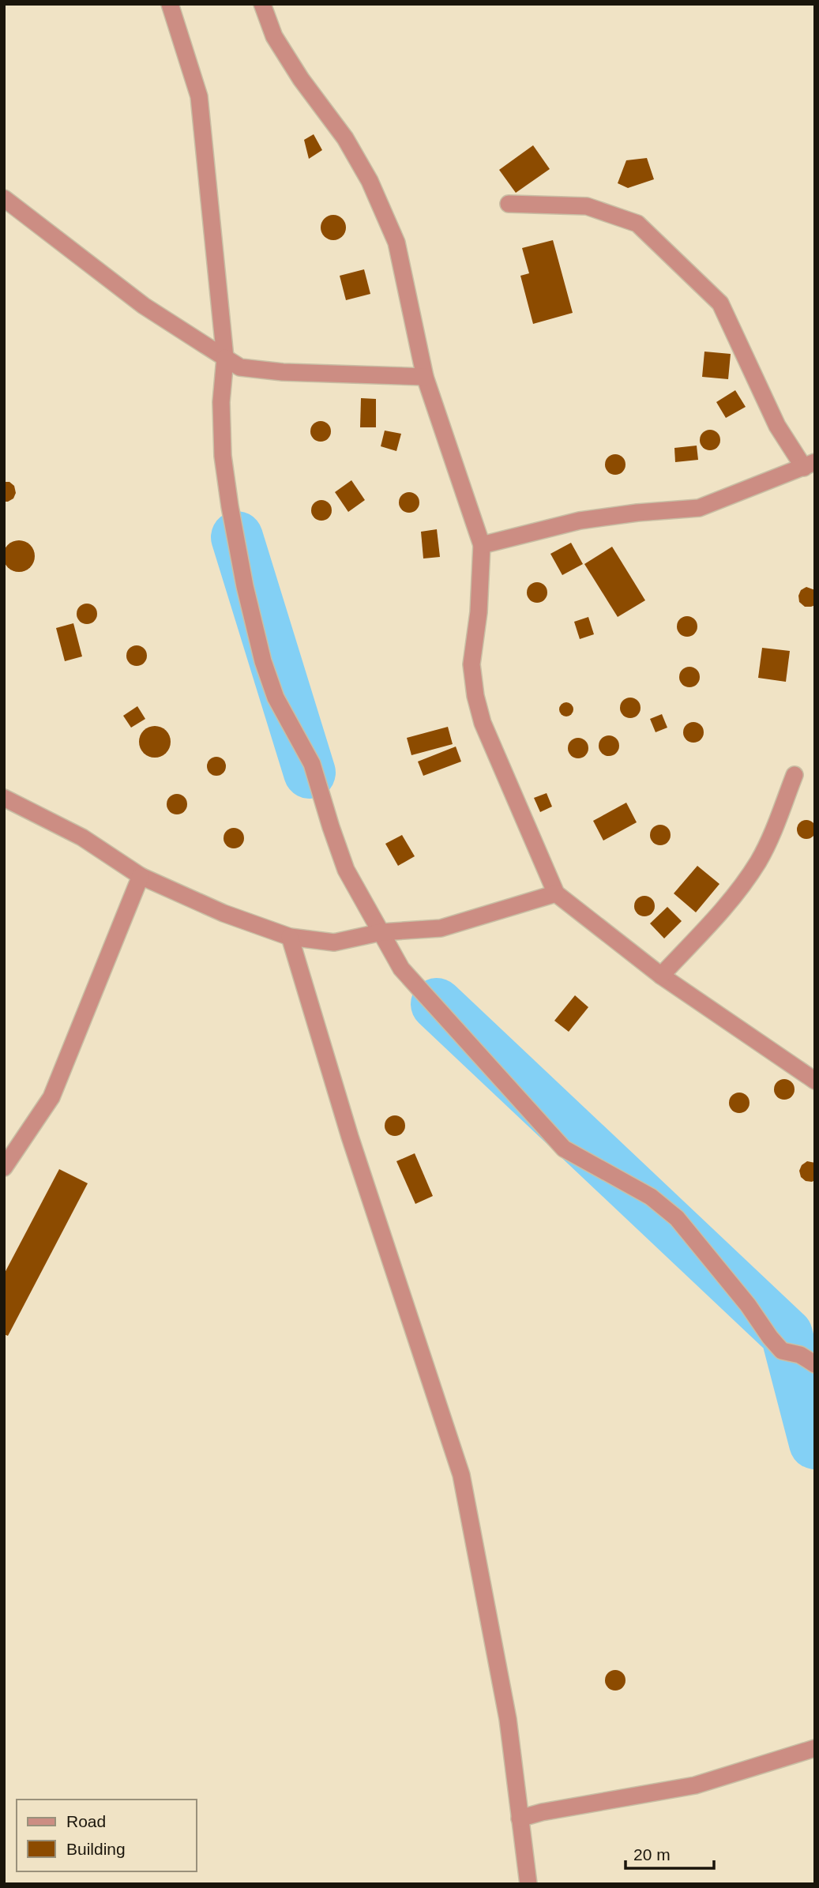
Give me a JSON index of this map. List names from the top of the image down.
{
  "legend": ["Road", "Building"],
  "scale_bar": "20 m"
}
